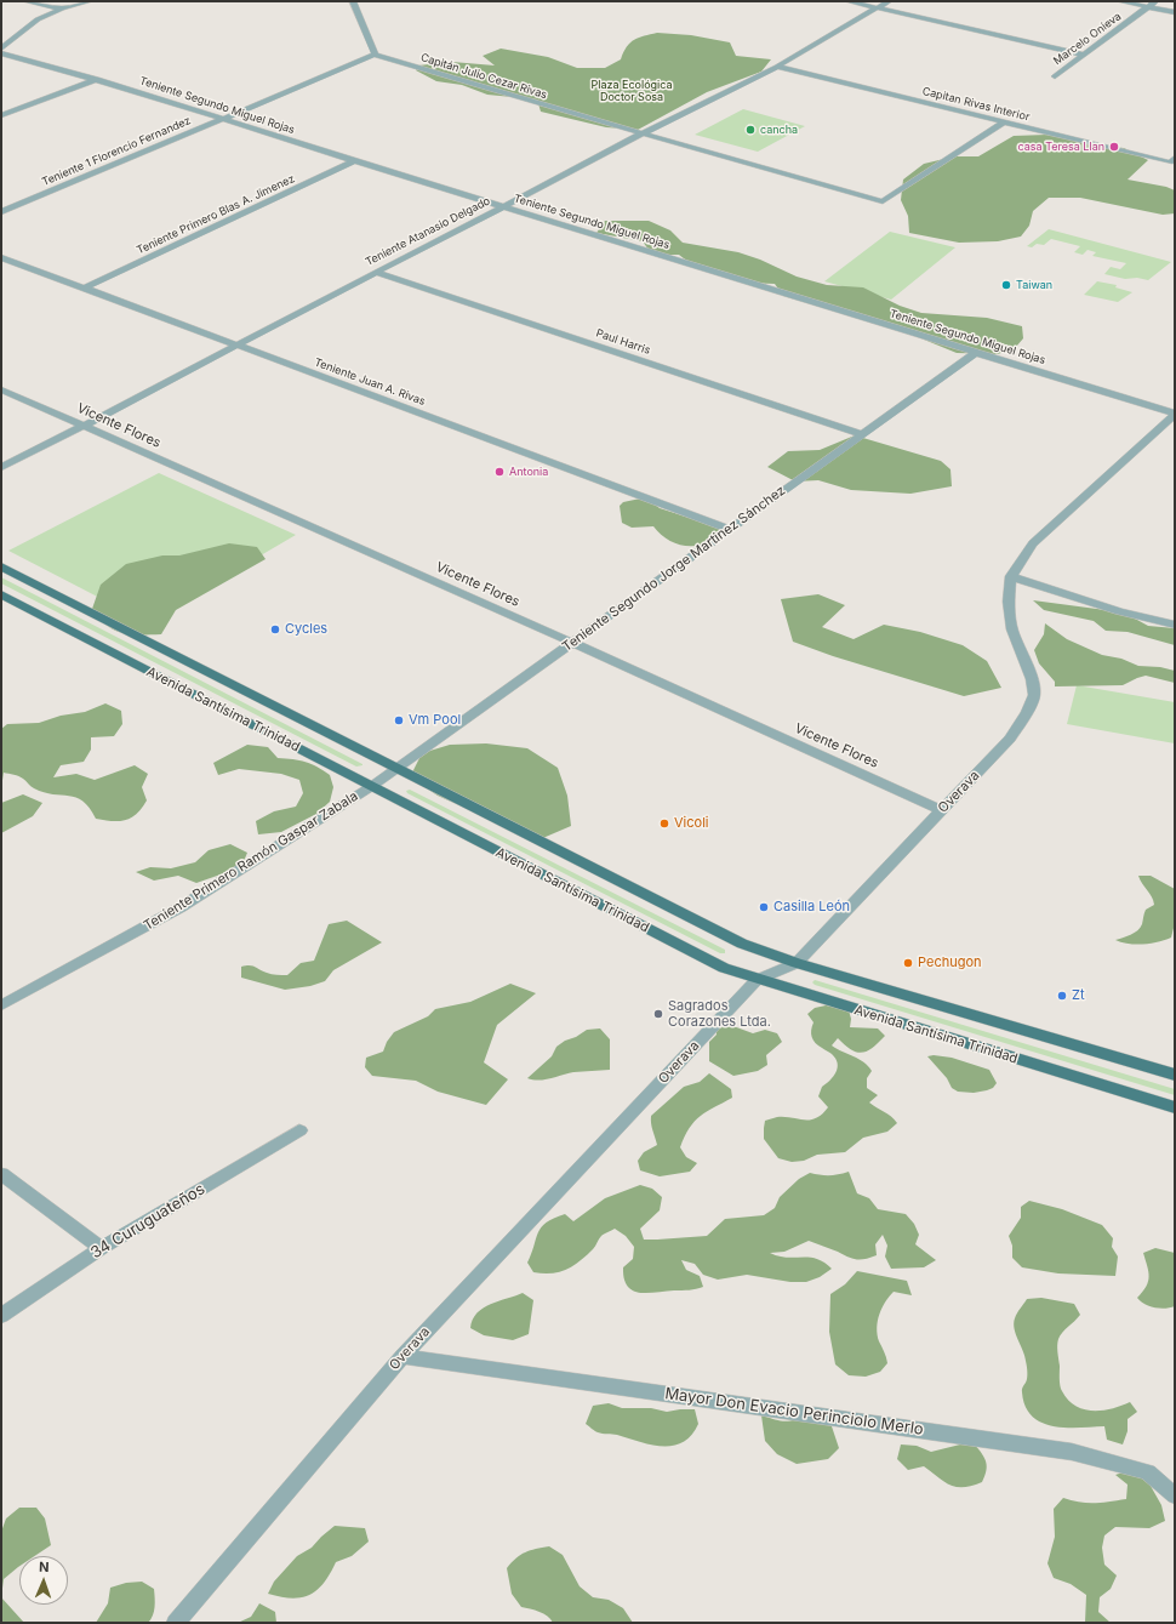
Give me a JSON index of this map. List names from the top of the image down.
{
  "streets": {
    "main road": ["Avenida Santísima Trinidad"],
    "street": [
      "Marcelo Onieva",
      "Capitán Julio Cezar Rivas",
      "Capitan Rivas Interior",
      "Teniente Segundo Miguel Rojas",
      "Teniente 1 Florencio Fernandez",
      "Teniente Primero Blas A. Jimenez",
      "Teniente Atanasio Delgado",
      "Paul Harris",
      "Teniente Juan A. Rivas",
      "Vicente Flores",
      "Teniente Segundo Jorge Martinez Sánchez",
      "Overava",
      "Teniente Primero Ramón Gaspar Zabala",
      "34 Curuguateños",
      "Mayor Don Evacio Perinciolo Merlo"
    ]
  },
  "crossings": [
    ["Capitán Julio Cezar Rivas", "Capitan Rivas Interior"],
    ["Capitán Julio Cezar Rivas", "Teniente 1 Florencio Fernandez"],
    ["Capitán Julio Cezar Rivas", "Teniente Atanasio Delgado"],
    ["Capitan Rivas Interior", "Teniente Atanasio Delgado"],
    ["Teniente Segundo Miguel Rojas", "Teniente 1 Florencio Fernandez"],
    ["Teniente Segundo Miguel Rojas", "Teniente Primero Blas A. Jimenez"],
    ["Teniente Segundo Miguel Rojas", "Teniente Atanasio Delgado"],
    ["Teniente Segundo Miguel Rojas", "Teniente Segundo Jorge Martinez Sánchez"],
    ["Teniente Segundo Miguel Rojas", "Overava"],
    ["Teniente Primero Blas A. Jimenez", "Teniente Juan A. Rivas"],
    ["Teniente Atanasio Delgado", "Paul Harris"],
    ["Teniente Atanasio Delgado", "Teniente Juan A. Rivas"],
    ["Teniente Atanasio Delgado", "Vicente Flores"],
    ["Paul Harris", "Teniente Segundo Jorge Martinez Sánchez"],
    ["Teniente Juan A. Rivas", "Teniente Segundo Jorge Martinez Sánchez"],
    ["Vicente Flores", "Teniente Segundo Jorge Martinez Sánchez"],
    ["Vicente Flores", "Overava"],
    ["Teniente Segundo Jorge Martinez Sánchez", "Avenida Santísima Trinidad"],
    ["Teniente Segundo Jorge Martinez Sánchez", "Teniente Primero Ramón Gaspar Zabala"],
    ["Avenida Santísima Trinidad", "Overava"],
    ["Avenida Santísima Trinidad", "Teniente Primero Ramón Gaspar Zabala"],
    ["Overava", "Mayor Don Evacio Perinciolo Merlo"]
  ],
  "parks": ["Plaza Ecológica Doctor Sosa"],
  "places": [
    "cancha",
    "casa Teresa Llan",
    "Taiwan",
    "Antonia",
    "Cycles",
    "Vm Pool",
    "Vicoli",
    "Casilla León",
    "Pechugon",
    "Zt",
    "Sagrados Corazones Ltda."
  ],
  "north": "top"
}
